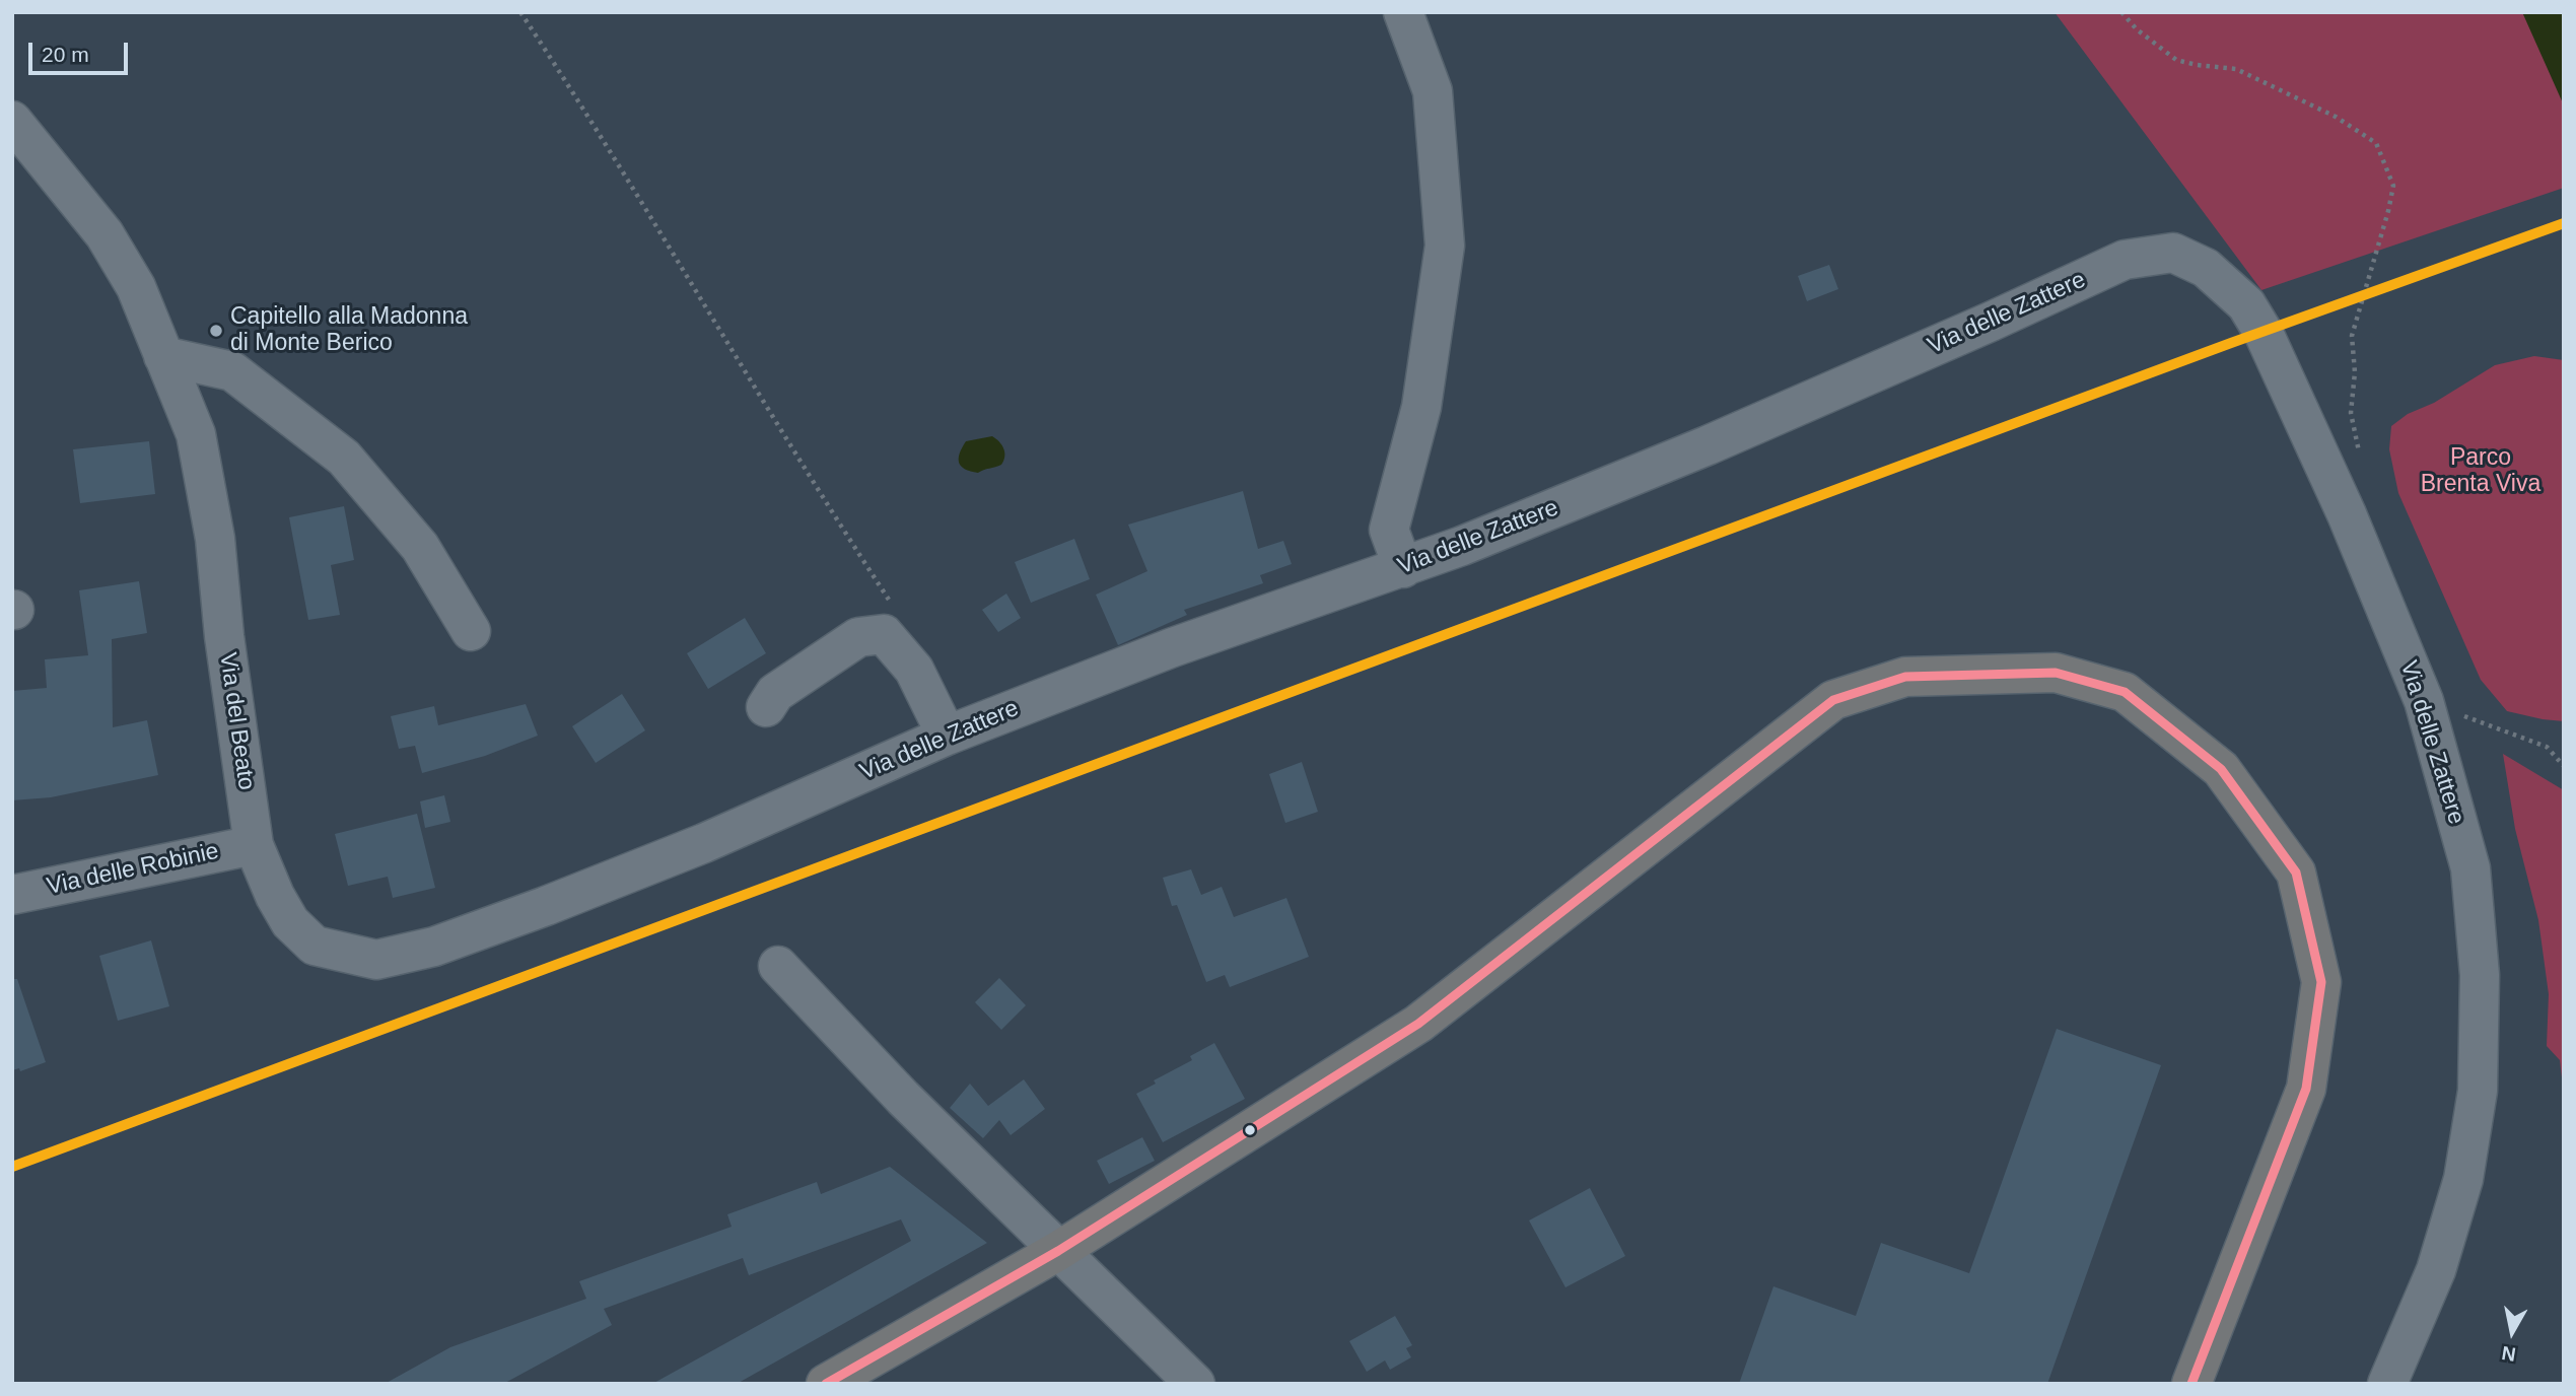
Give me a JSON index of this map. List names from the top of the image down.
{
  "streets": {
    "street": ["Via delle Zattere", "Via del Beato", "Via delle Robinie"]
  },
  "crossings": [
    ["Via delle Zattere", "Via del Beato"],
    ["Via del Beato", "Via delle Robinie"]
  ],
  "parks": ["Parco Brenta Viva"],
  "places": ["Capitello alla Madonna di Monte Berico"],
  "scale_bar": "20 m",
  "north": "bottom"
}
